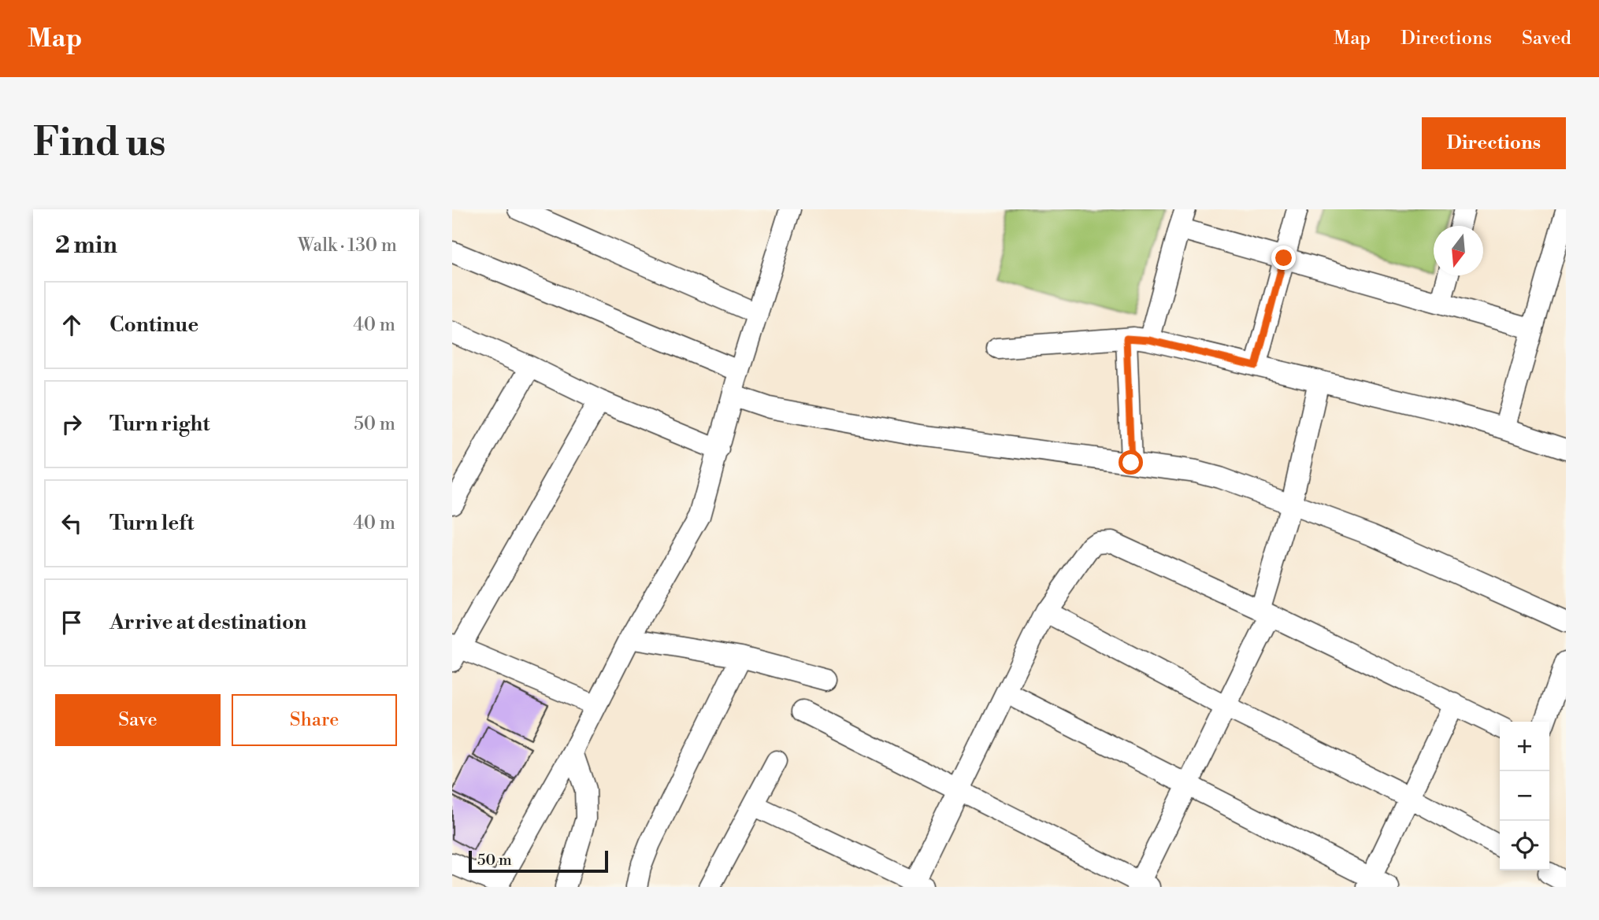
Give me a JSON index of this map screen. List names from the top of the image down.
{
  "scale_bar": "50 m",
  "north": "bottom",
  "page": {
    "header": "Map",
    "nav": ["Map", "Directions", "Saved"],
    "buttons": [
      "Directions",
      ["Save", "Share"]
    ],
    "title": "Find us",
    "heading": ["2 min", "Walk · 130 m"],
    "list": [
      ["Continue", "40 m"],
      ["Turn right", "50 m"],
      ["Turn left", "40 m"],
      "Arrive at destination"
    ],
    "map_buttons": ["+", "−"],
    "scale": "50 m"
  }
}
